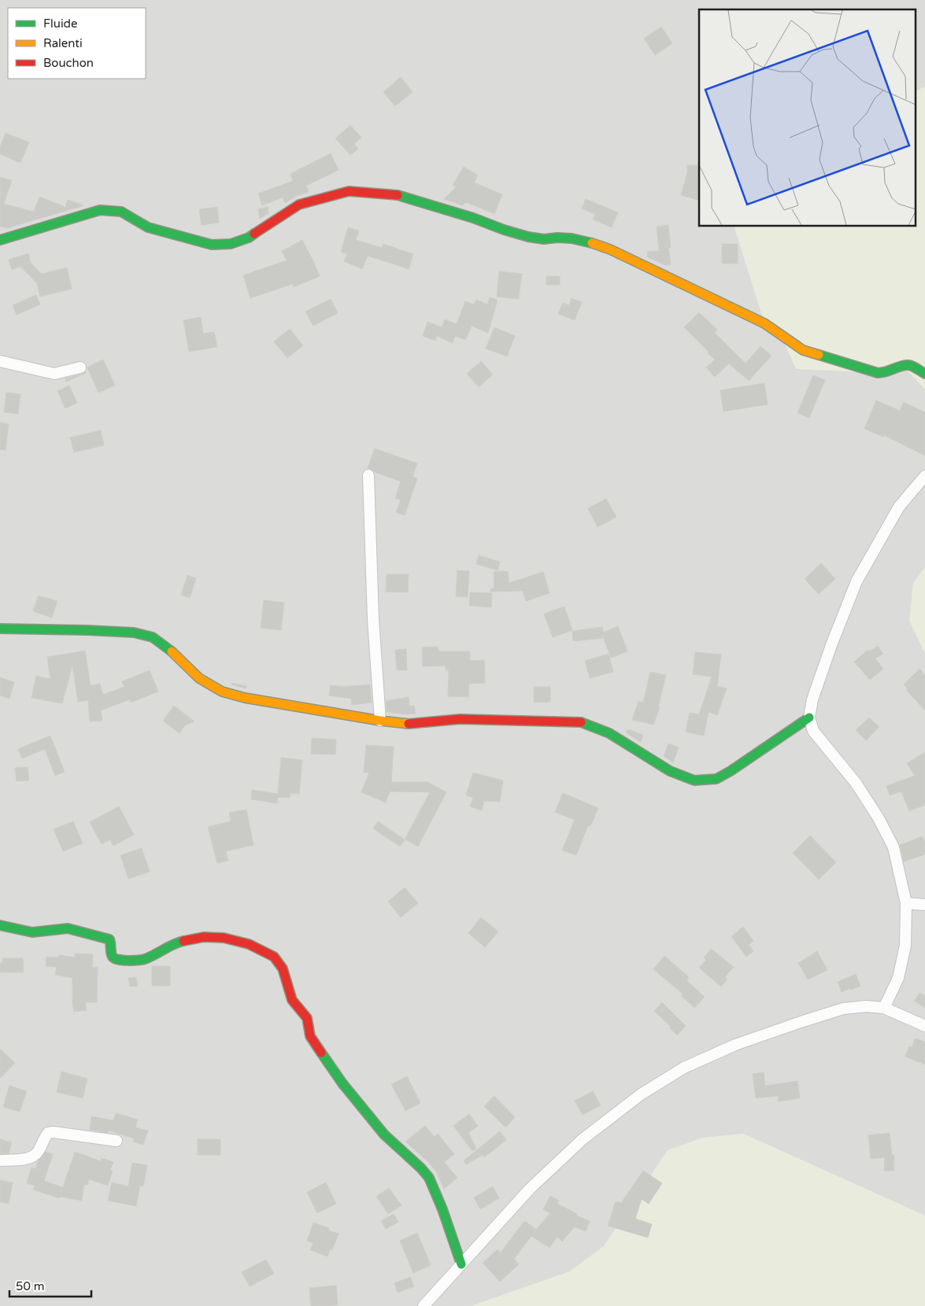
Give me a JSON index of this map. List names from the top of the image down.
{
  "legend": ["Fluide", "Ralenti", "Bouchon"],
  "scale_bar": "50 m"
}
